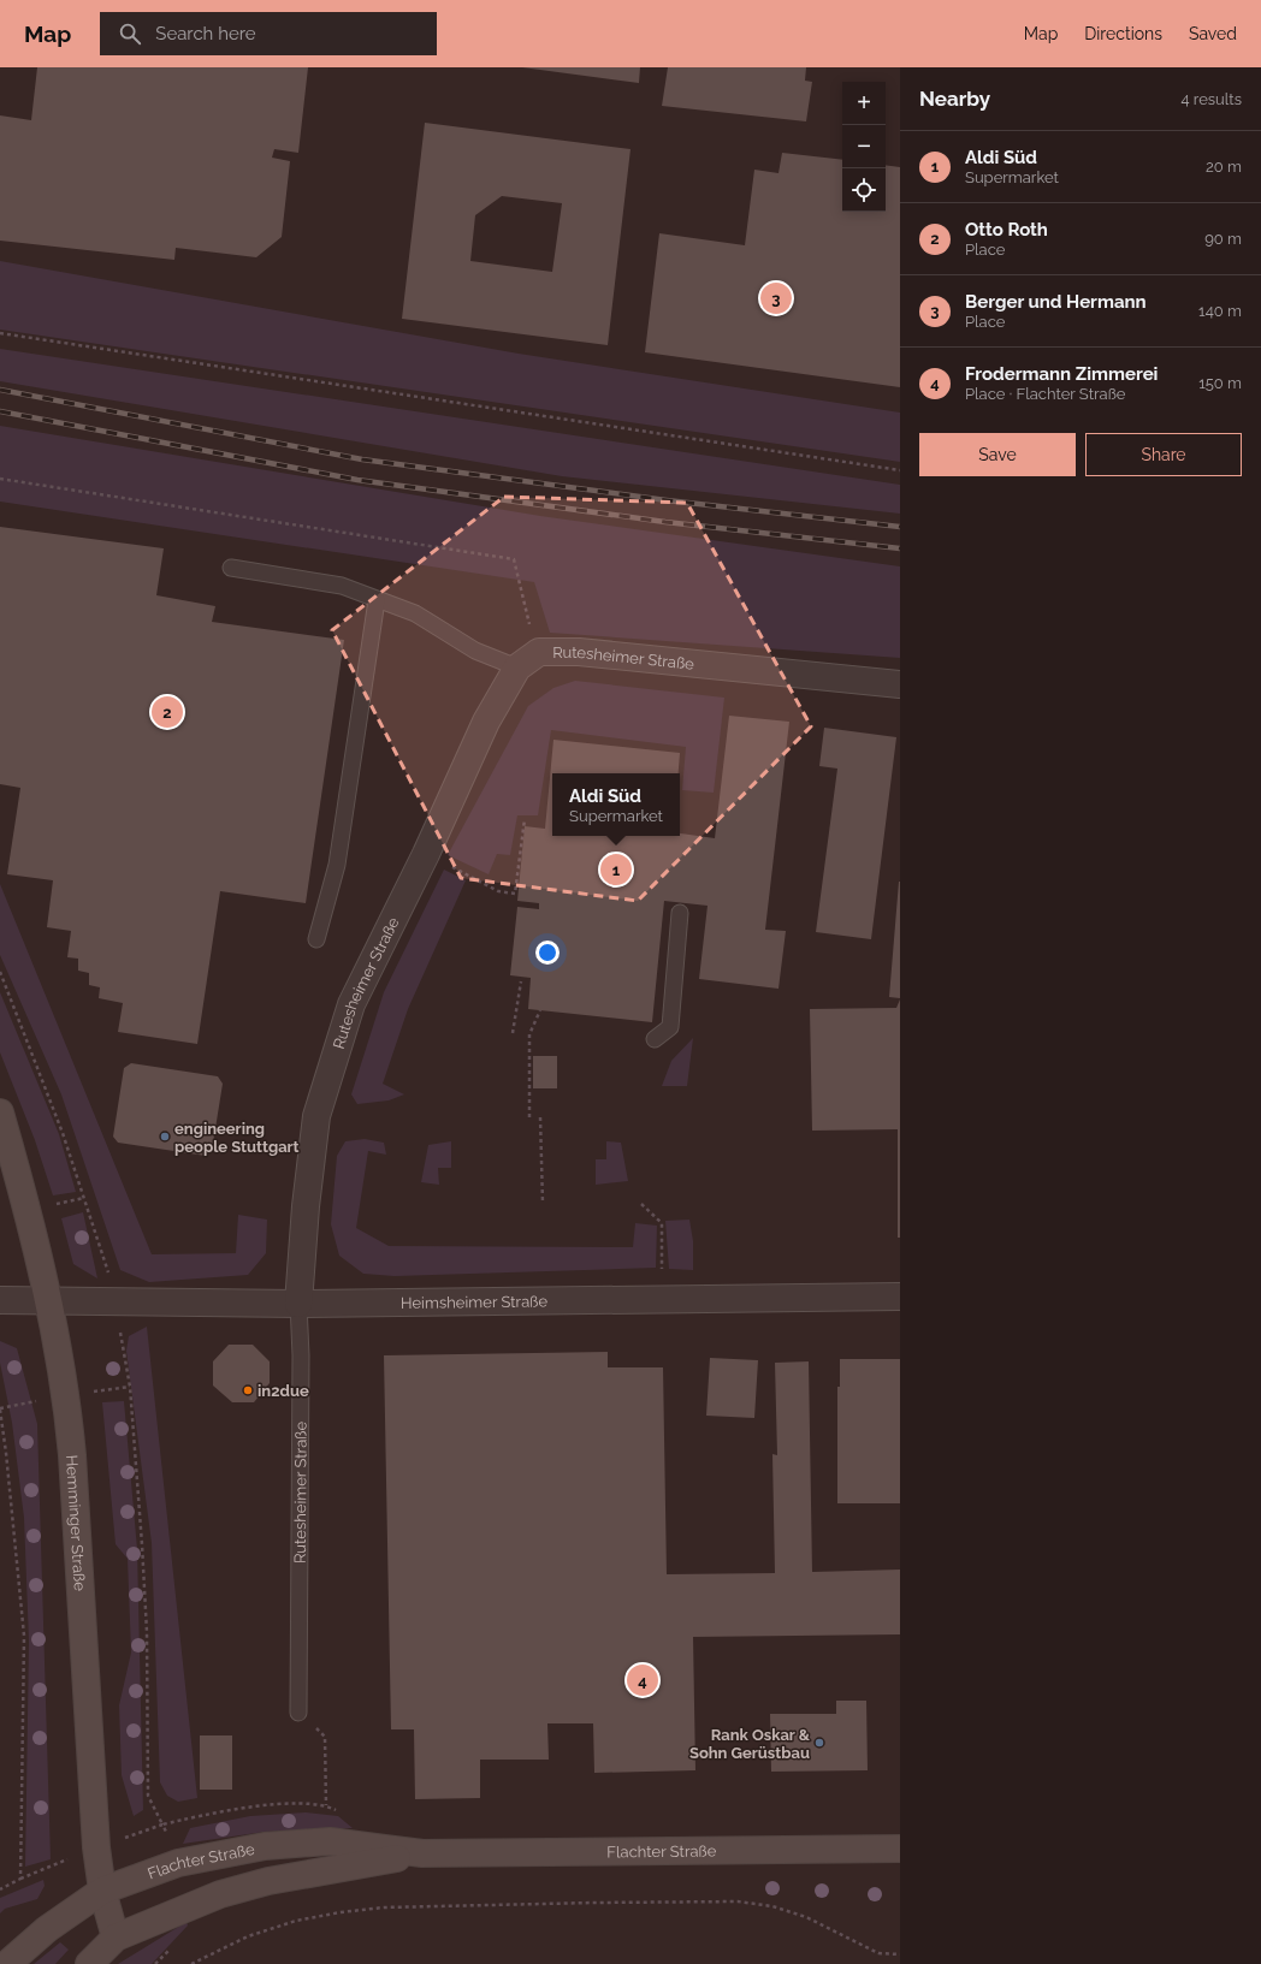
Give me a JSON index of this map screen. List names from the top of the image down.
{
  "streets": {
    "main road": ["Hemminger Straße", "Flachter Straße"],
    "street": ["Rutesheimer Straße", "Heimsheimer Straße"]
  },
  "crossings": [
    ["Rutesheimer Straße", "Heimsheimer Straße"],
    ["Heimsheimer Straße", "Hemminger Straße"],
    ["Hemminger Straße", "Flachter Straße"]
  ],
  "places": ["engineering people Stuttgart", "in2due", "Rank Oskar & Sohn Gerüstbau"],
  "page": {
    "header": "Map",
    "search": "Search here",
    "nav": ["Map", "Directions", "Saved"],
    "heading": ["Nearby", "4 results"],
    "map_buttons": ["+", "−"],
    "list": [
      {
        "mark": "1",
        "name": "Aldi Süd",
        "note": "Supermarket",
        "value": "20 m"
      },
      {
        "mark": "2",
        "name": "Otto Roth",
        "note": "Place",
        "value": "90 m"
      },
      {
        "mark": "3",
        "name": "Berger und Hermann",
        "note": "Place",
        "value": "140 m"
      },
      {
        "mark": "4",
        "name": "Frodermann Zimmerei",
        "note": "Place · Flachter Straße",
        "value": "150 m"
      }
    ],
    "pins": [
      "3",
      "2",
      "1",
      "4"
    ],
    "buttons": ["Save", "Share"],
    "popup": ["Aldi Süd", "Supermarket"]
  }
}
